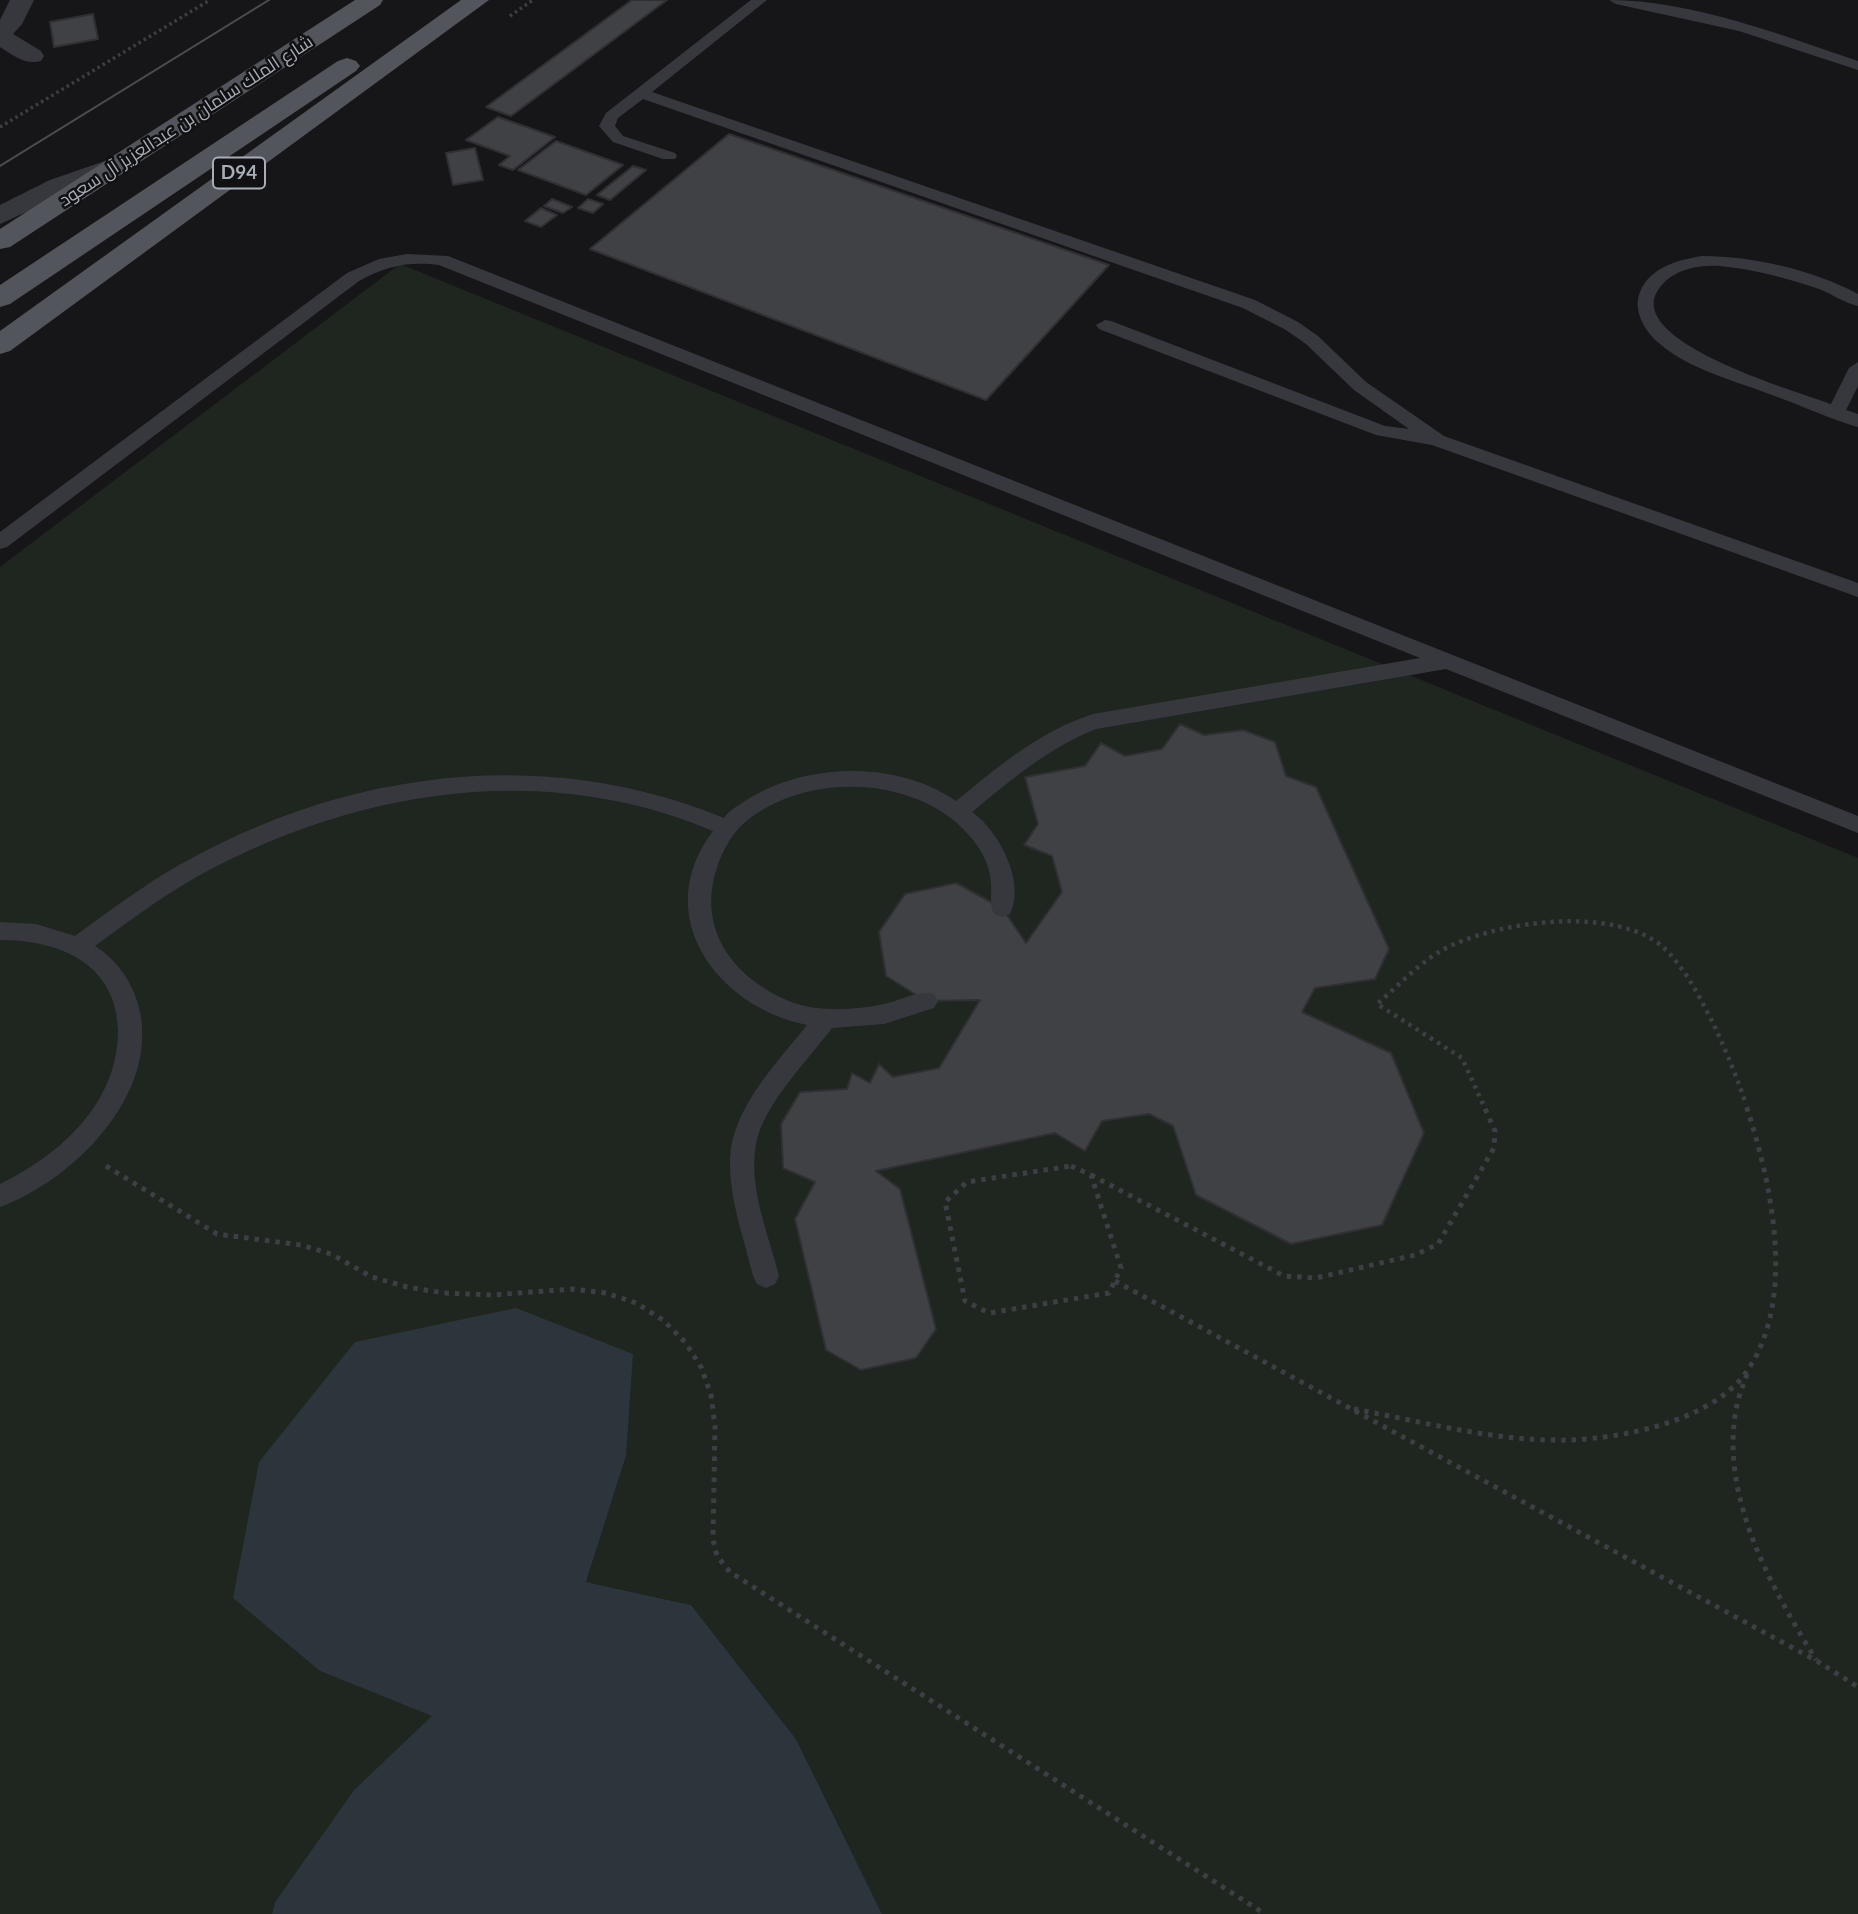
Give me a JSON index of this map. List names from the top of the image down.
{
  "streets": {
    "main road": ["شارع الملك سلمان بن عبدالعزيز آل سعود", "D94"]
  }
}
